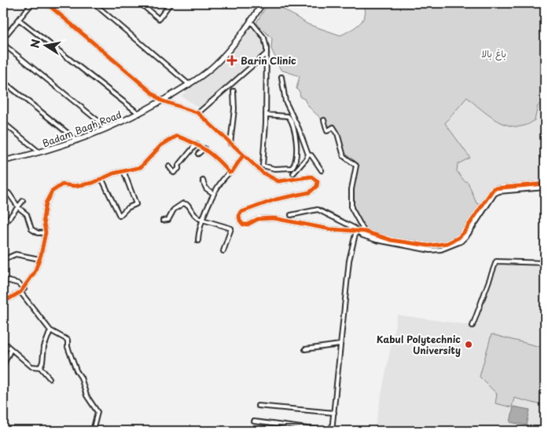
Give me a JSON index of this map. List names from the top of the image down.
{
  "streets": {
    "main road": ["Badam Bagh Road"]
  },
  "parks": ["باغ بالا"],
  "places": {
    "health": ["Barin Clinic"],
    "other": ["Kabul Polytechnic University"]
  },
  "north": "left"
}
